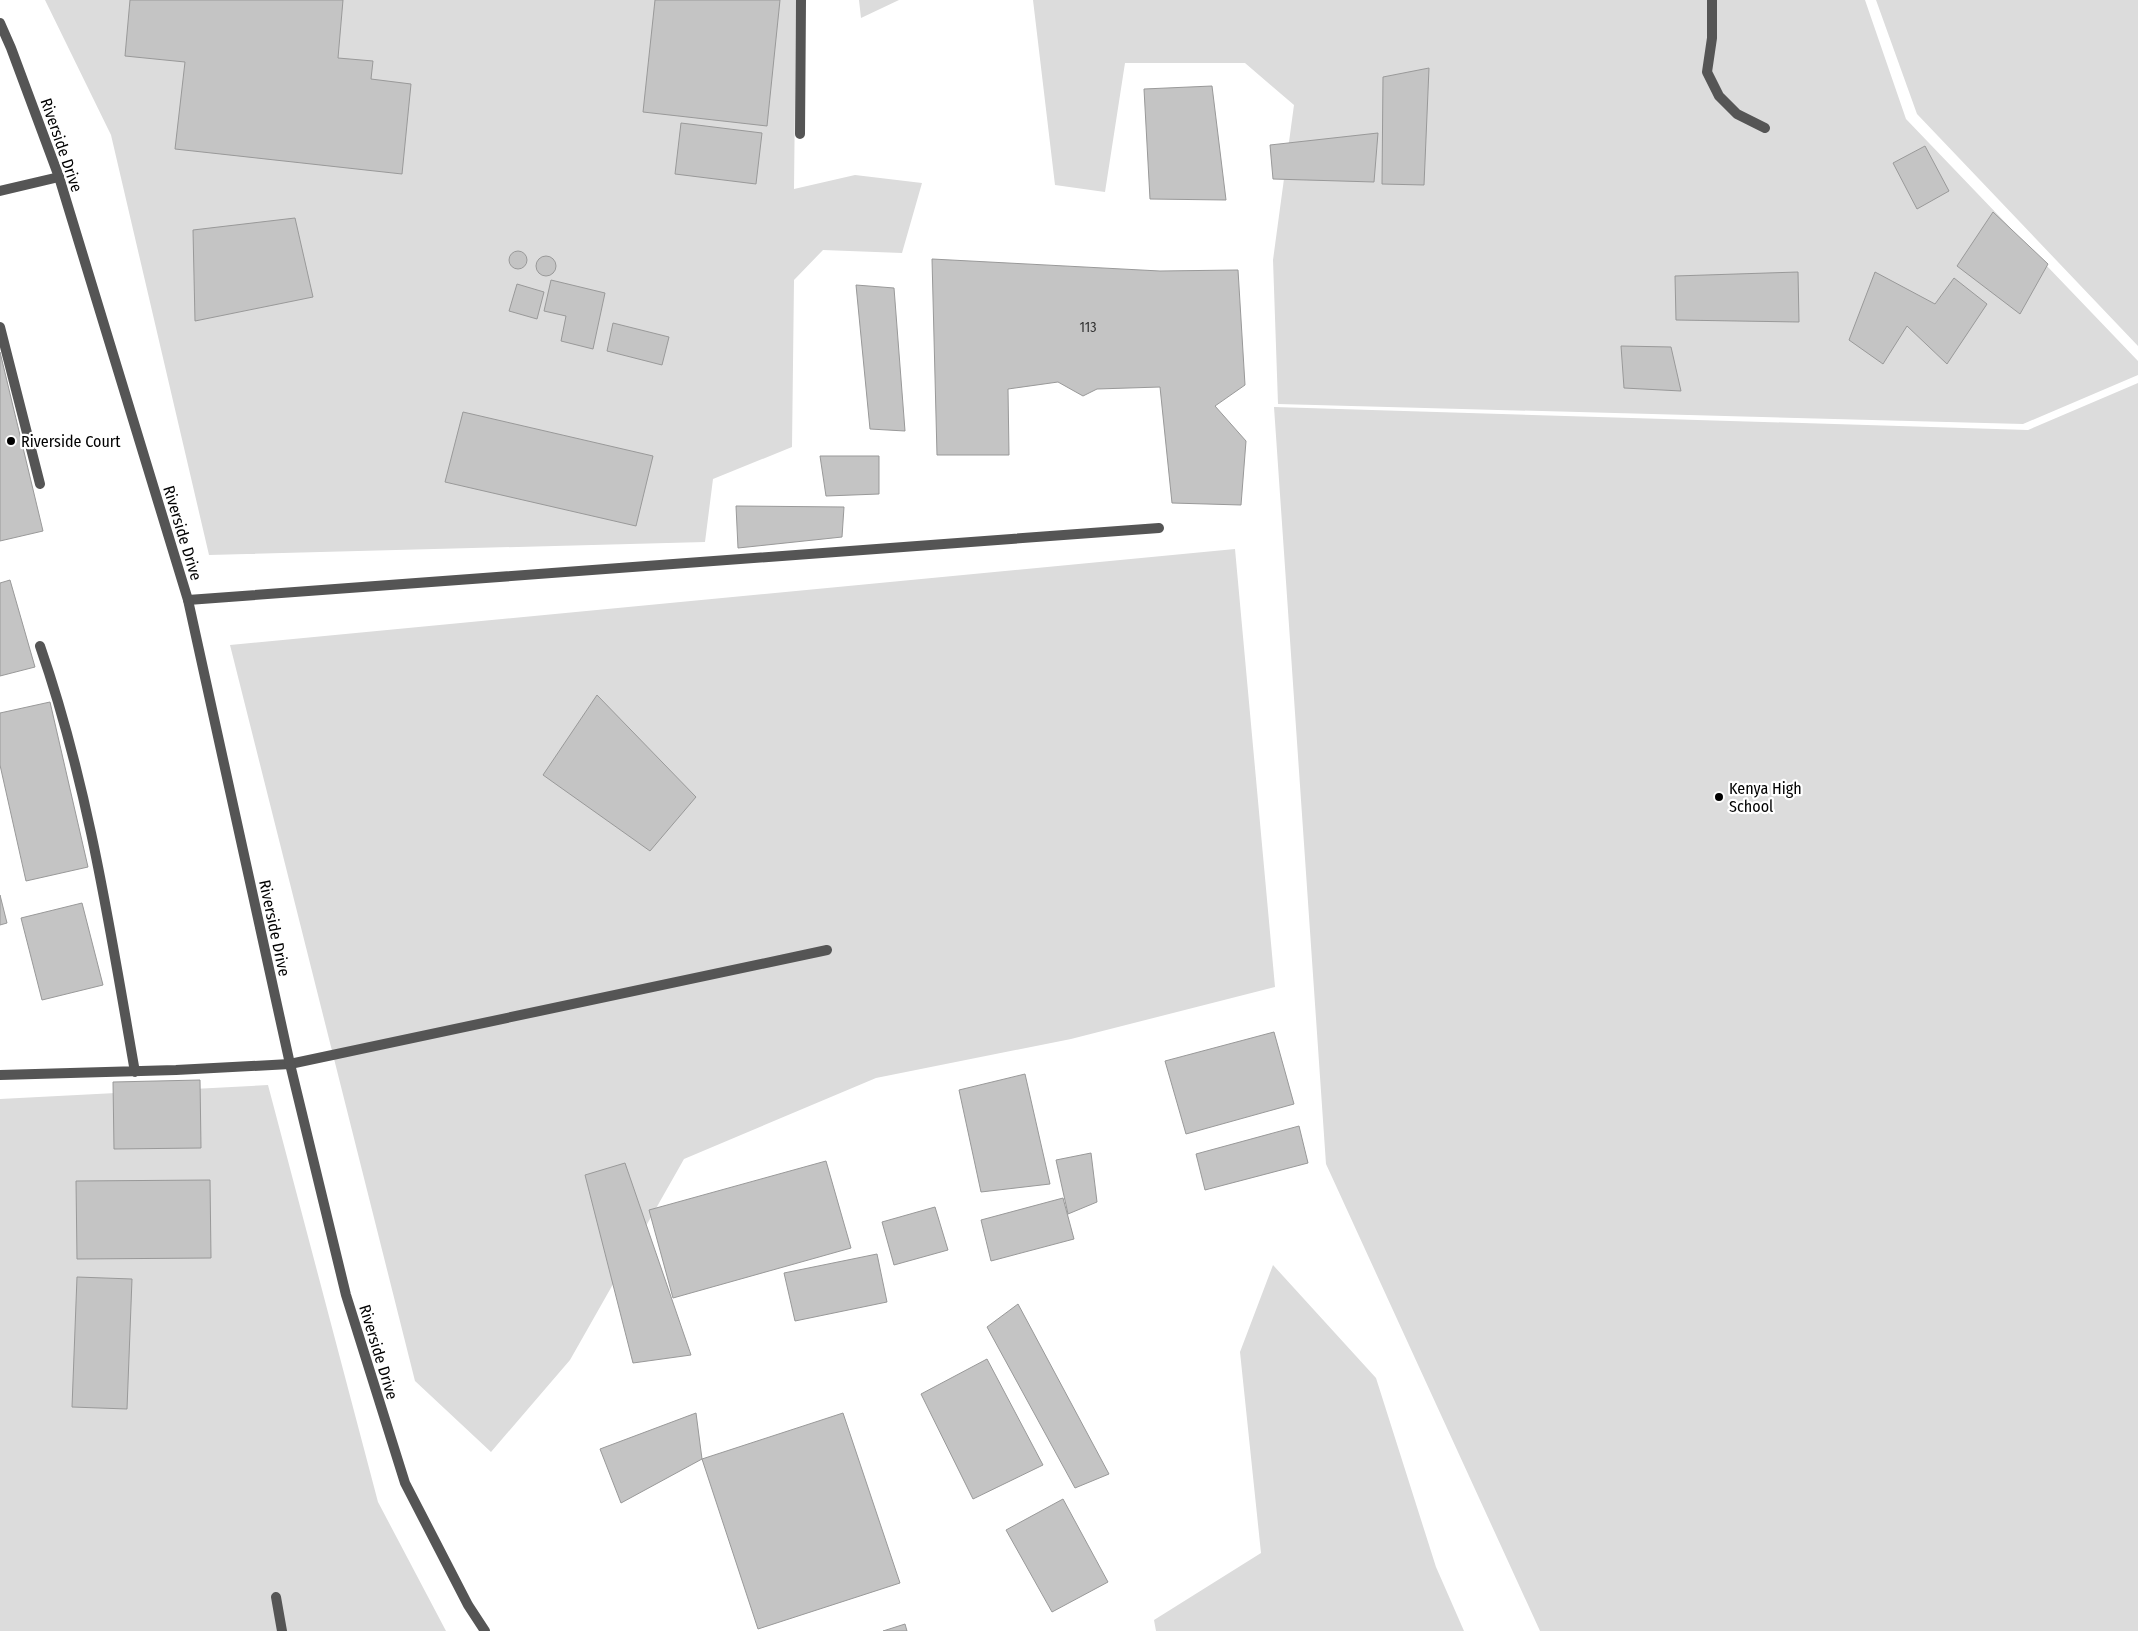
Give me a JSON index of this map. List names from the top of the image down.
{
  "streets": {
    "street": ["Riverside Drive"]
  },
  "places": ["Riverside Court", "Kenya High School"],
  "house_numbers": ["113"]
}
